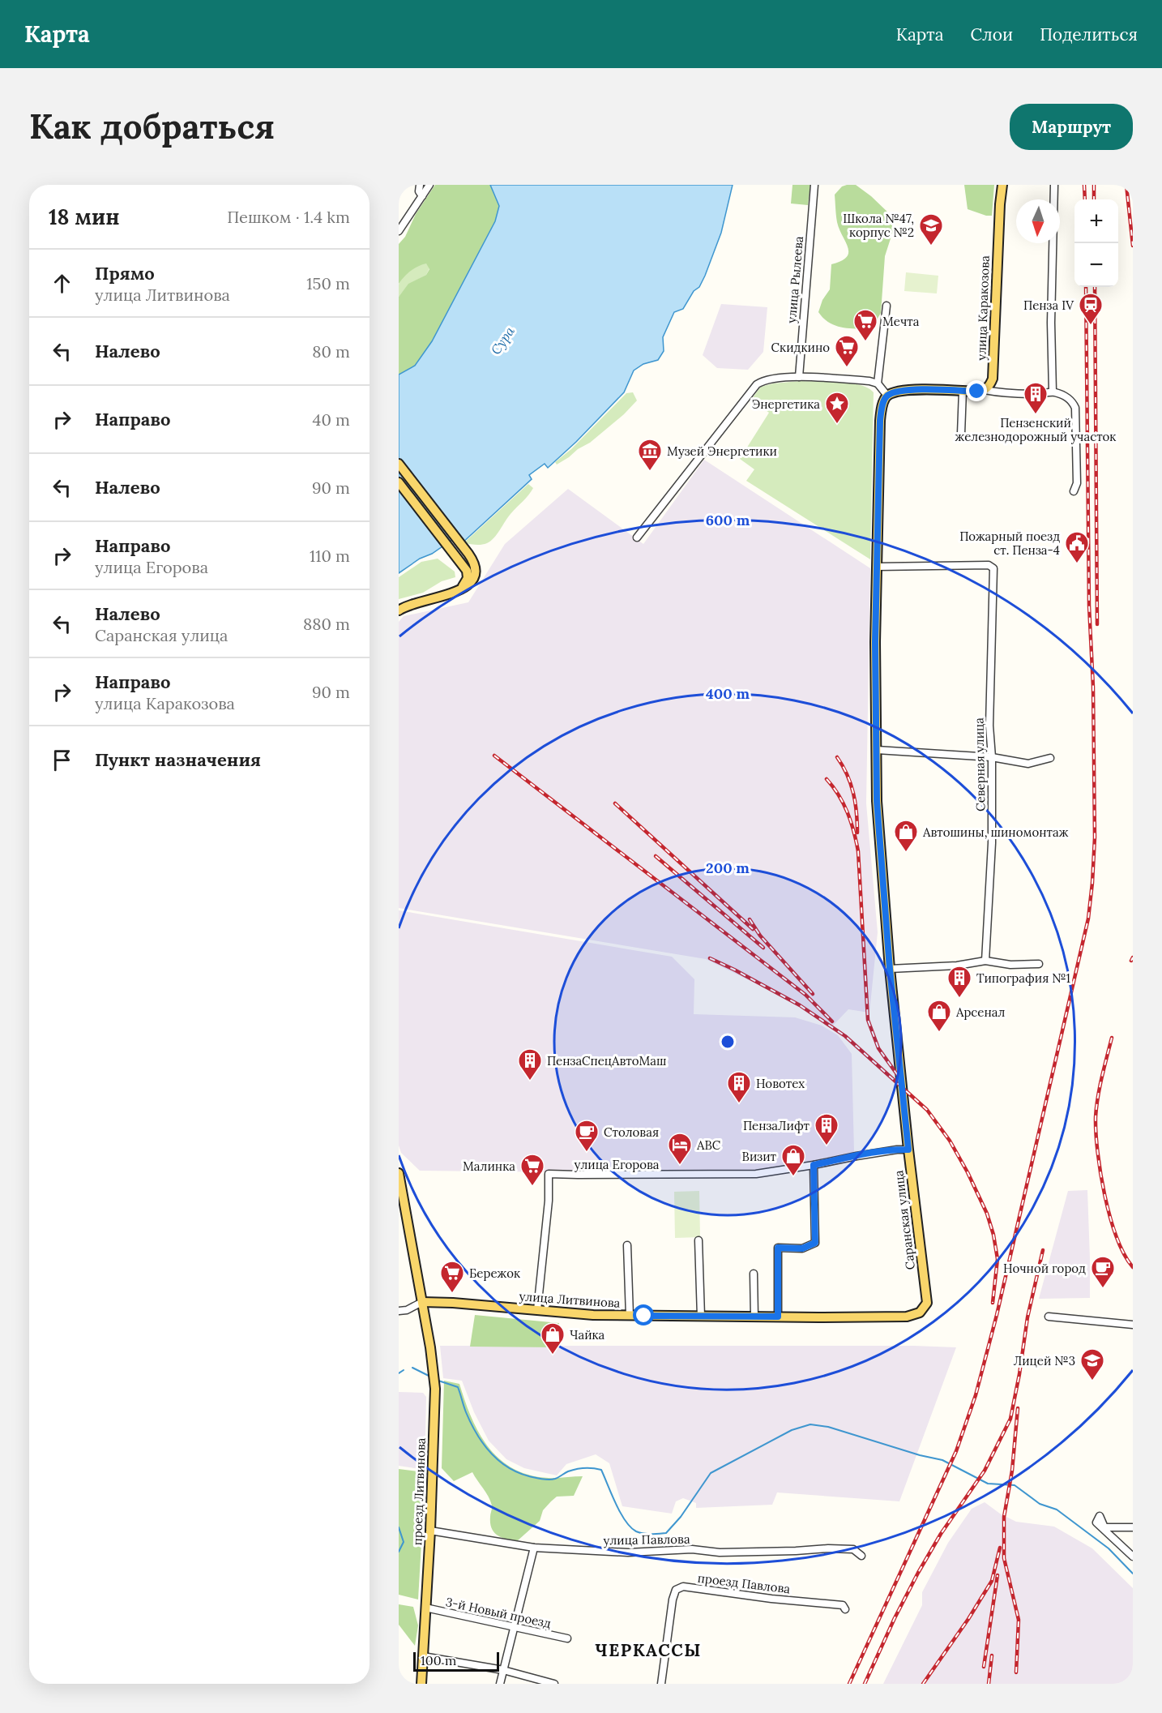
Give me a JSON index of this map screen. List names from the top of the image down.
{
  "streets": {
    "main road": [
      "улица Каракозова",
      "Саранская улица",
      "улица Литвинова",
      "проезд Литвинова"
    ],
    "street": [
      "улица Рылеева",
      "Северная улица",
      "улица Егорова",
      "улица Павлова",
      "проезд Павлова",
      "3-й Новый проезд"
    ]
  },
  "crossings": [
    ["Северная улица", "Саранская улица"],
    ["улица Егорова", "Саранская улица"],
    ["улица Егорова", "улица Литвинова"],
    ["Саранская улица", "улица Литвинова"],
    ["улица Литвинова", "проезд Литвинова"],
    ["проезд Литвинова", "улица Павлова"],
    ["проезд Литвинова", "3-й Новый проезд"]
  ],
  "districts": ["ЧЕРКАССЫ"],
  "water": ["Сура"],
  "places": {
    "school or university": ["Школа №47, корпус №2", "Лицей №3"],
    "station": ["Пенза IV"],
    "supermarket": [
      "Мечта",
      "Скидкино",
      "Малинка",
      "Бережок"
    ],
    "building": [
      "Пензенский железнодорожный участок",
      "Типография №1",
      "ПензаСпецАвтоМаш",
      "Новотех",
      "ПензаЛифт"
    ],
    "place": ["Энергетика"],
    "museum": ["Музей Энергетики"],
    "public building": ["Пожарный поезд ст. Пенза-4"],
    "shop": [
      "Автошины, шиномонтаж",
      "Арсенал",
      "Визит",
      "Чайка"
    ],
    "cafe": ["Столовая", "Ночной город"],
    "hotel": ["ABC"]
  },
  "scale_bar": "100 m",
  "north": "bottom",
  "page": {
    "header": "Карта",
    "nav": ["Карта", "Слои", "Поделиться"],
    "buttons": "Маршрут",
    "title": "Как добраться",
    "heading": ["18 мин", "Пешком · 1.4 km"],
    "map_buttons": ["+", "−"],
    "list": [
      ["Прямо", "улица Литвинова", "150 m"],
      ["Налево", "80 m"],
      ["Направо", "40 m"],
      ["Налево", "90 m"],
      ["Направо", "улица Егорова", "110 m"],
      ["Налево", "Саранская улица", "880 m"],
      ["Направо", "улица Каракозова", "90 m"],
      "Пункт назначения"
    ],
    "scale": "100 m"
  },
  "rings": ["600 m", "400 m", "200 m"]
}
